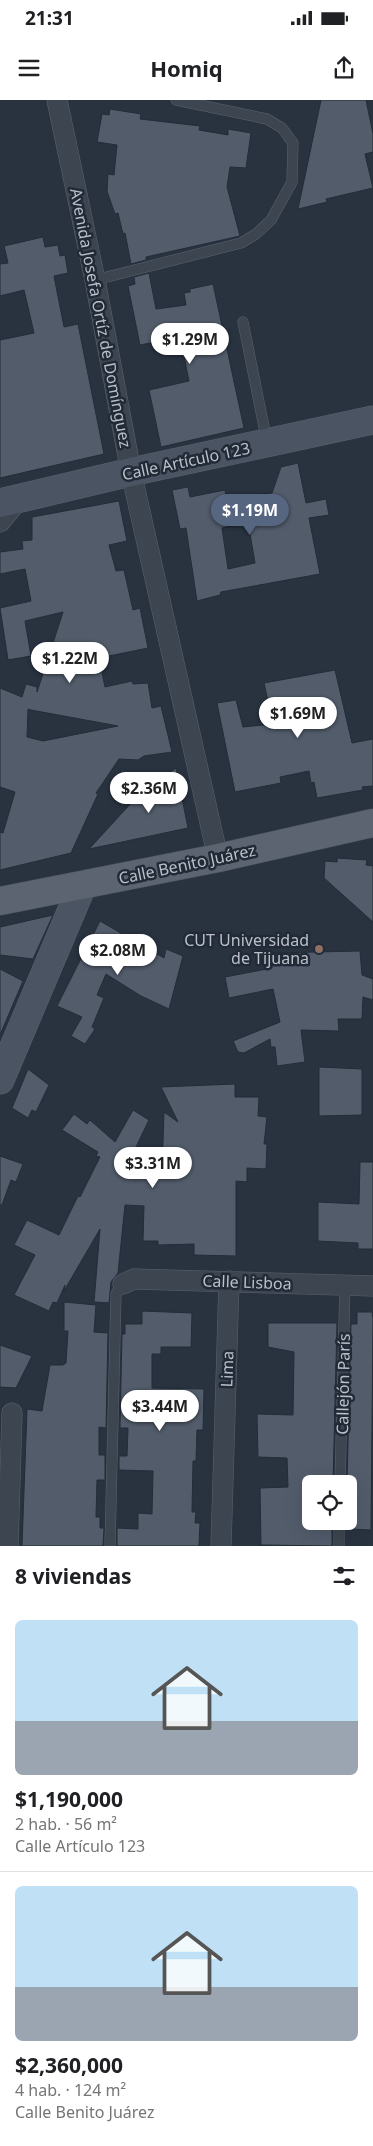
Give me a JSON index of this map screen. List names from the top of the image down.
{
  "streets": {
    "main road": ["Calle Benito Juárez"],
    "street": [
      "Avenida Josefa Ortíz de Domínguez",
      "Calle Artículo 123",
      "Calle Lisboa",
      "Lima"
    ],
    "lane": ["Callejón París"]
  },
  "crossings": [
    ["Avenida Josefa Ortíz de Domínguez", "Calle Artículo 123"],
    ["Avenida Josefa Ortíz de Domínguez", "Calle Benito Juárez"],
    ["Calle Lisboa", "Lima"],
    ["Calle Lisboa", "Callejón París"]
  ],
  "places": ["CUT Universidad de Tijuana"],
  "page": {
    "status": "21:31",
    "header": "Homiq",
    "price": [
      "$1.29M",
      "$1.19M",
      "$1.22M",
      "$1.69M",
      "$2.36M",
      "$2.08M",
      "$3.31M",
      "$3.44M"
    ],
    "heading": "8 viviendas",
    "list": [
      {
        "name": "$1,190,000",
        "note": "2 hab. · 56 m² · Calle Artículo 123"
      },
      {
        "name": "$2,360,000",
        "note": "4 hab. · 124 m² · Calle Benito Juárez"
      }
    ]
  }
}
